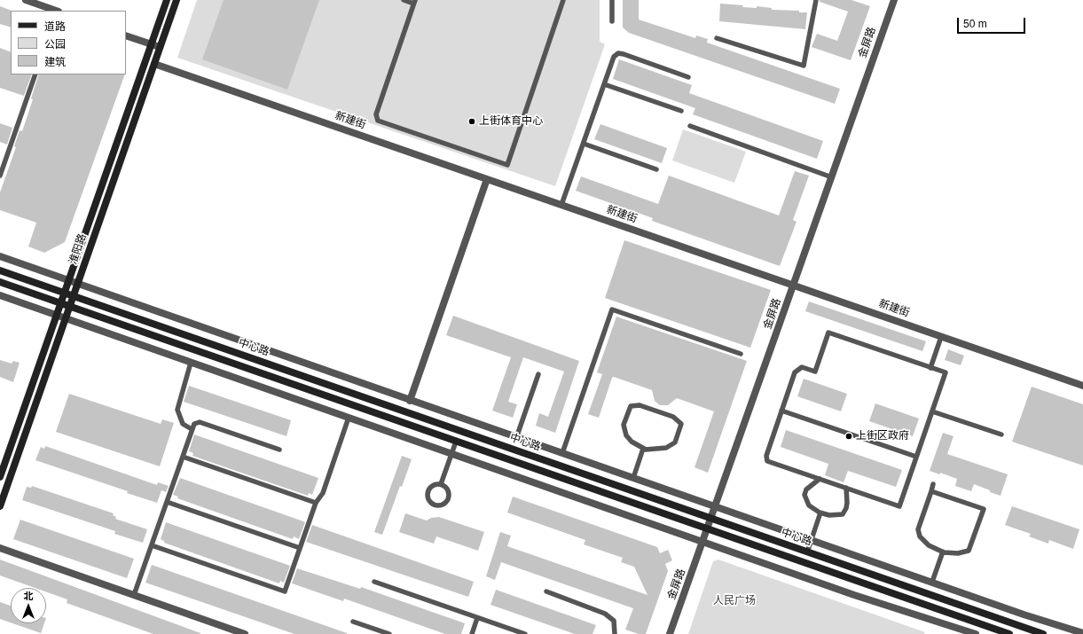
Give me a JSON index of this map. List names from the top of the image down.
{
  "streets": {
    "main road": ["淮阳路", "中心路"],
    "street": ["金屏路", "新建街"]
  },
  "crossings": [
    ["金屏路", "新建街"],
    ["金屏路", "中心路"],
    ["新建街", "淮阳路"],
    ["淮阳路", "中心路"]
  ],
  "parks": ["人民广场"],
  "places": ["上街体育中心", "上街区政府"],
  "legend": ["道路", "公园", "建筑"],
  "scale_bar": "50 m",
  "north": "top"
}
